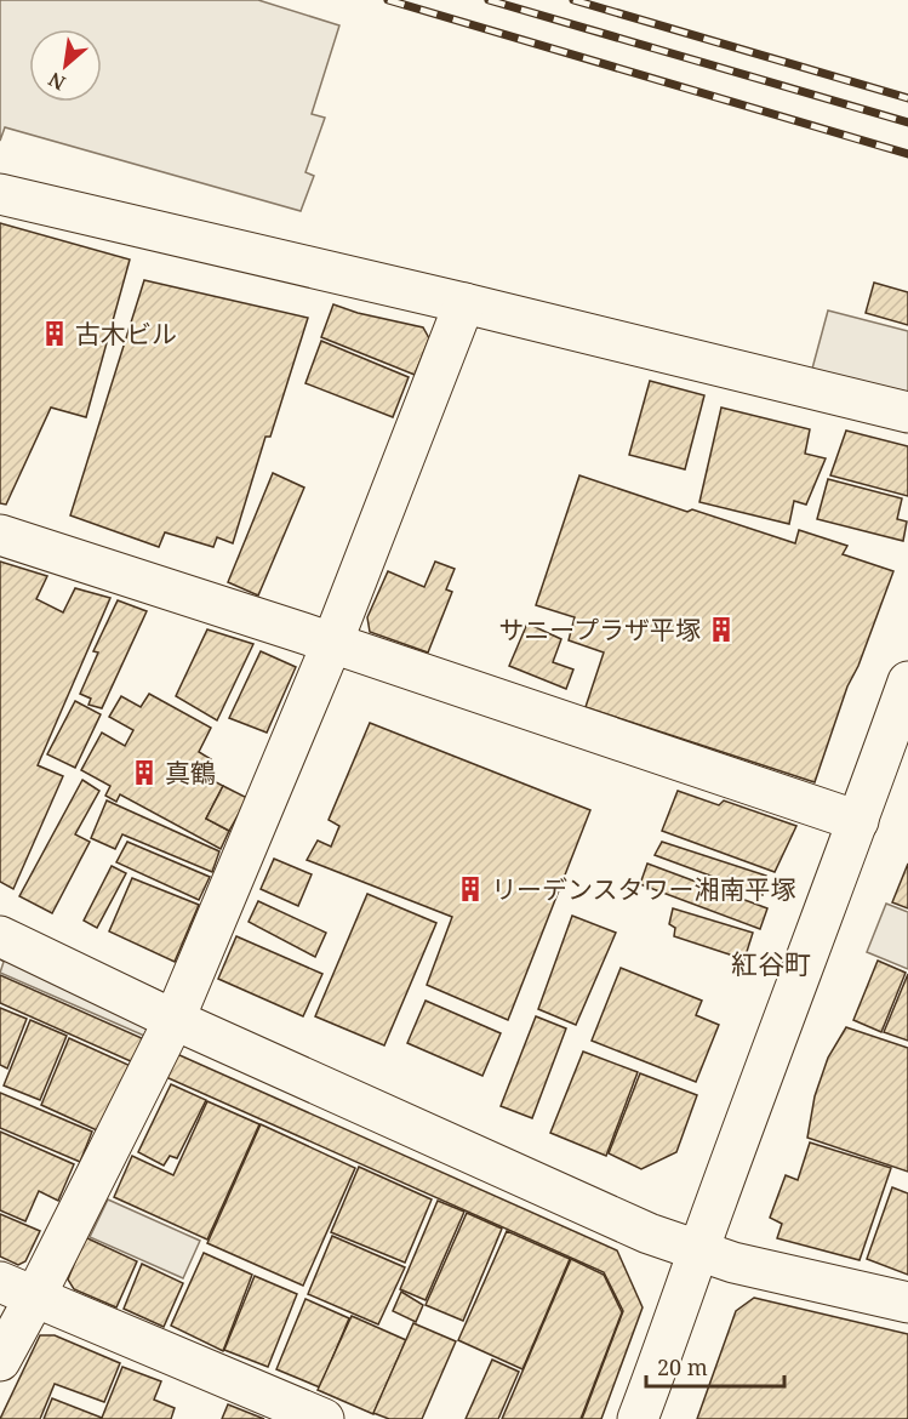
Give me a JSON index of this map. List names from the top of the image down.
{
  "districts": ["紅谷町"],
  "places": {
    "building": [
      "古木ビル",
      "サニープラザ平塚",
      "真鶴",
      "リーデンスタワー湘南平塚"
    ]
  },
  "scale_bar": "20 m",
  "north": "bottom left"
}
